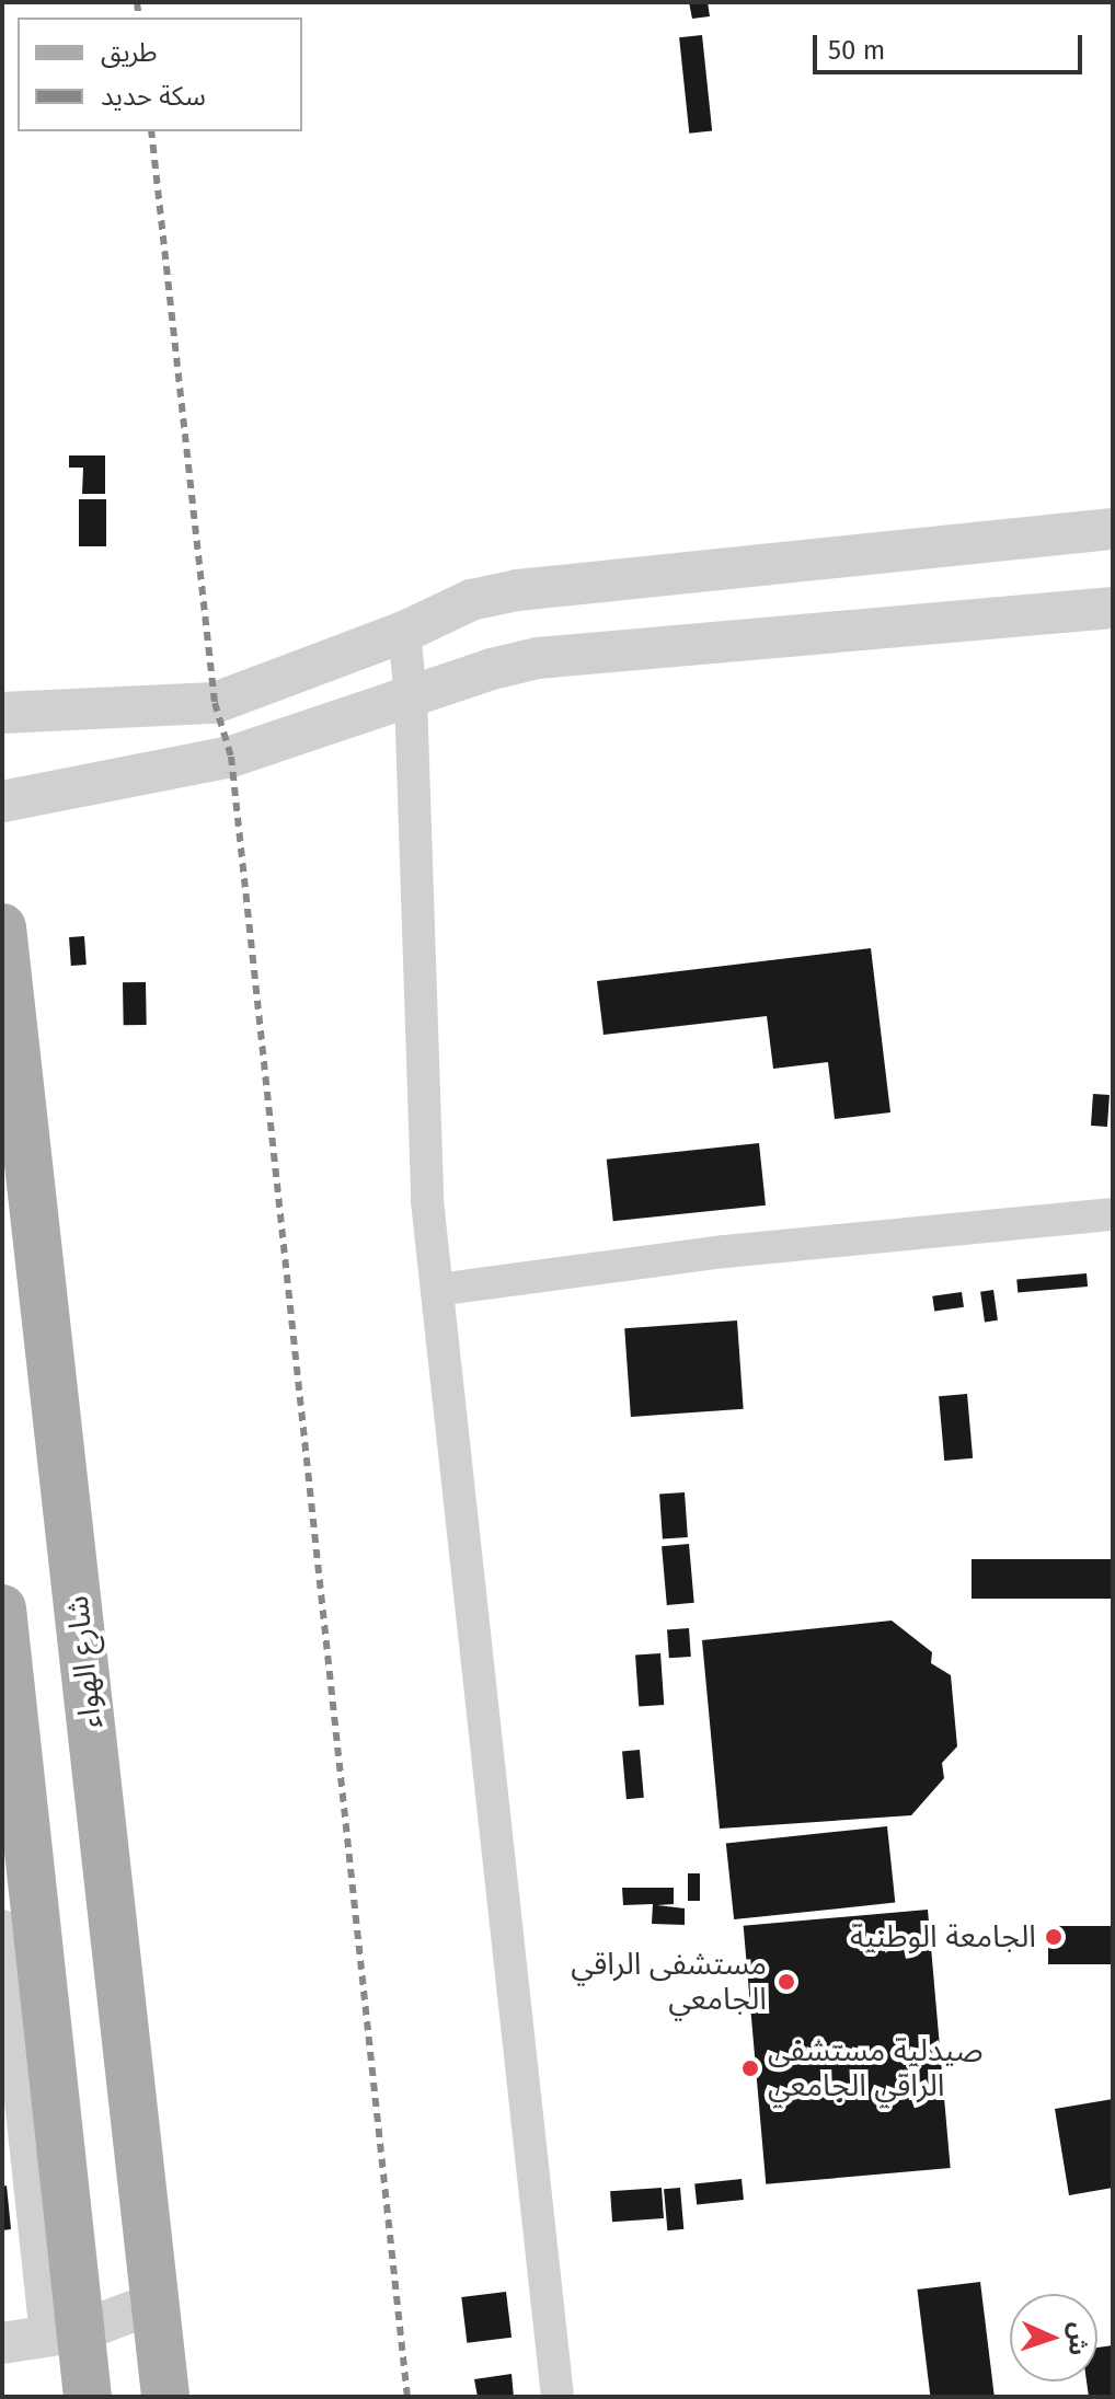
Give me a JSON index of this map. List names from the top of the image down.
{
  "streets": {
    "main road": ["شارع الهواء"]
  },
  "places": ["الجامعة الوطنية", "مستشفى الراقي الجامعي", "صيدلية مستشفى الراقي الجامعي"],
  "legend": ["طريق", "سكة حديد"],
  "scale_bar": "50 m",
  "north": "right"
}
